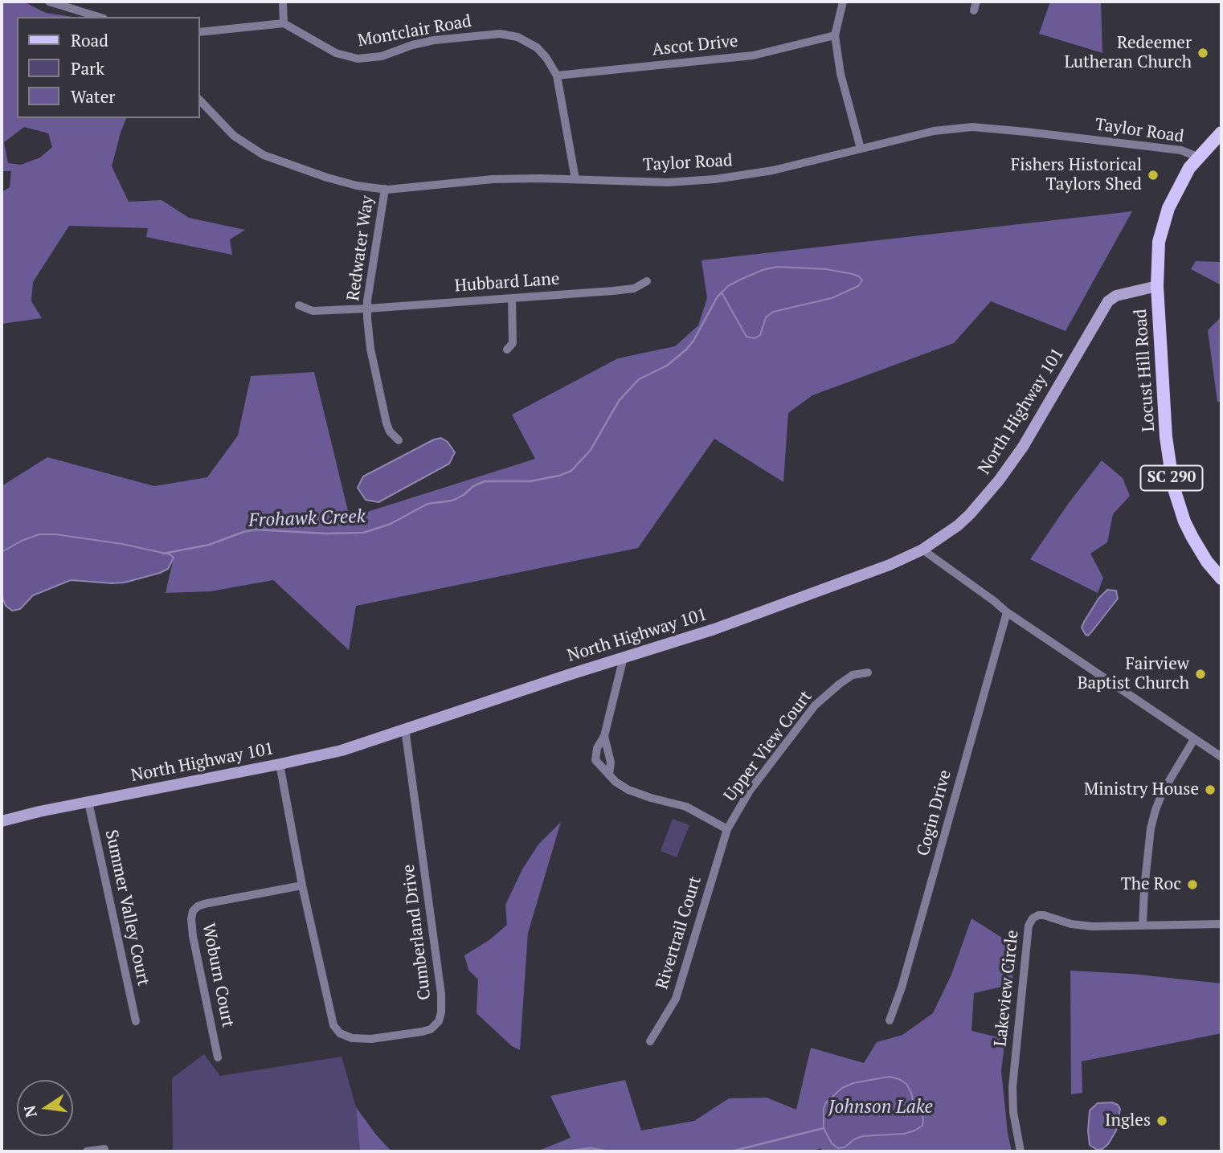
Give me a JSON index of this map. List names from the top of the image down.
{
  "streets": {
    "main road": ["Locust Hill Road", "North Highway 101", "SC 290"],
    "street": [
      "Montclair Road",
      "Ascot Drive",
      "Taylor Road",
      "Redwater Way",
      "Hubbard Lane",
      "Upper View Court",
      "Cogin Drive",
      "Summer Valley Court",
      "Cumberland Drive",
      "Rivertrail Court",
      "Woburn Court",
      "Lakeview Circle"
    ]
  },
  "crossings": [
    ["Montclair Road", "Ascot Drive"],
    ["Montclair Road", "Taylor Road"],
    ["Taylor Road", "Redwater Way"],
    ["Taylor Road", "Locust Hill Road"],
    ["Redwater Way", "Hubbard Lane"],
    ["Locust Hill Road", "North Highway 101"],
    ["North Highway 101", "Summer Valley Court"],
    ["North Highway 101", "Cumberland Drive"],
    ["Upper View Court", "Rivertrail Court"],
    ["Cumberland Drive", "Woburn Court"]
  ],
  "water": ["Frohawk Creek", "Johnson Lake"],
  "places": [
    "Redeemer Lutheran Church",
    "Fishers Historical Taylors Shed",
    "Fairview Baptist Church",
    "Ministry House",
    "The Roc",
    "Ingles"
  ],
  "legend": ["Road", "Park", "Water"],
  "north": "left"
}
